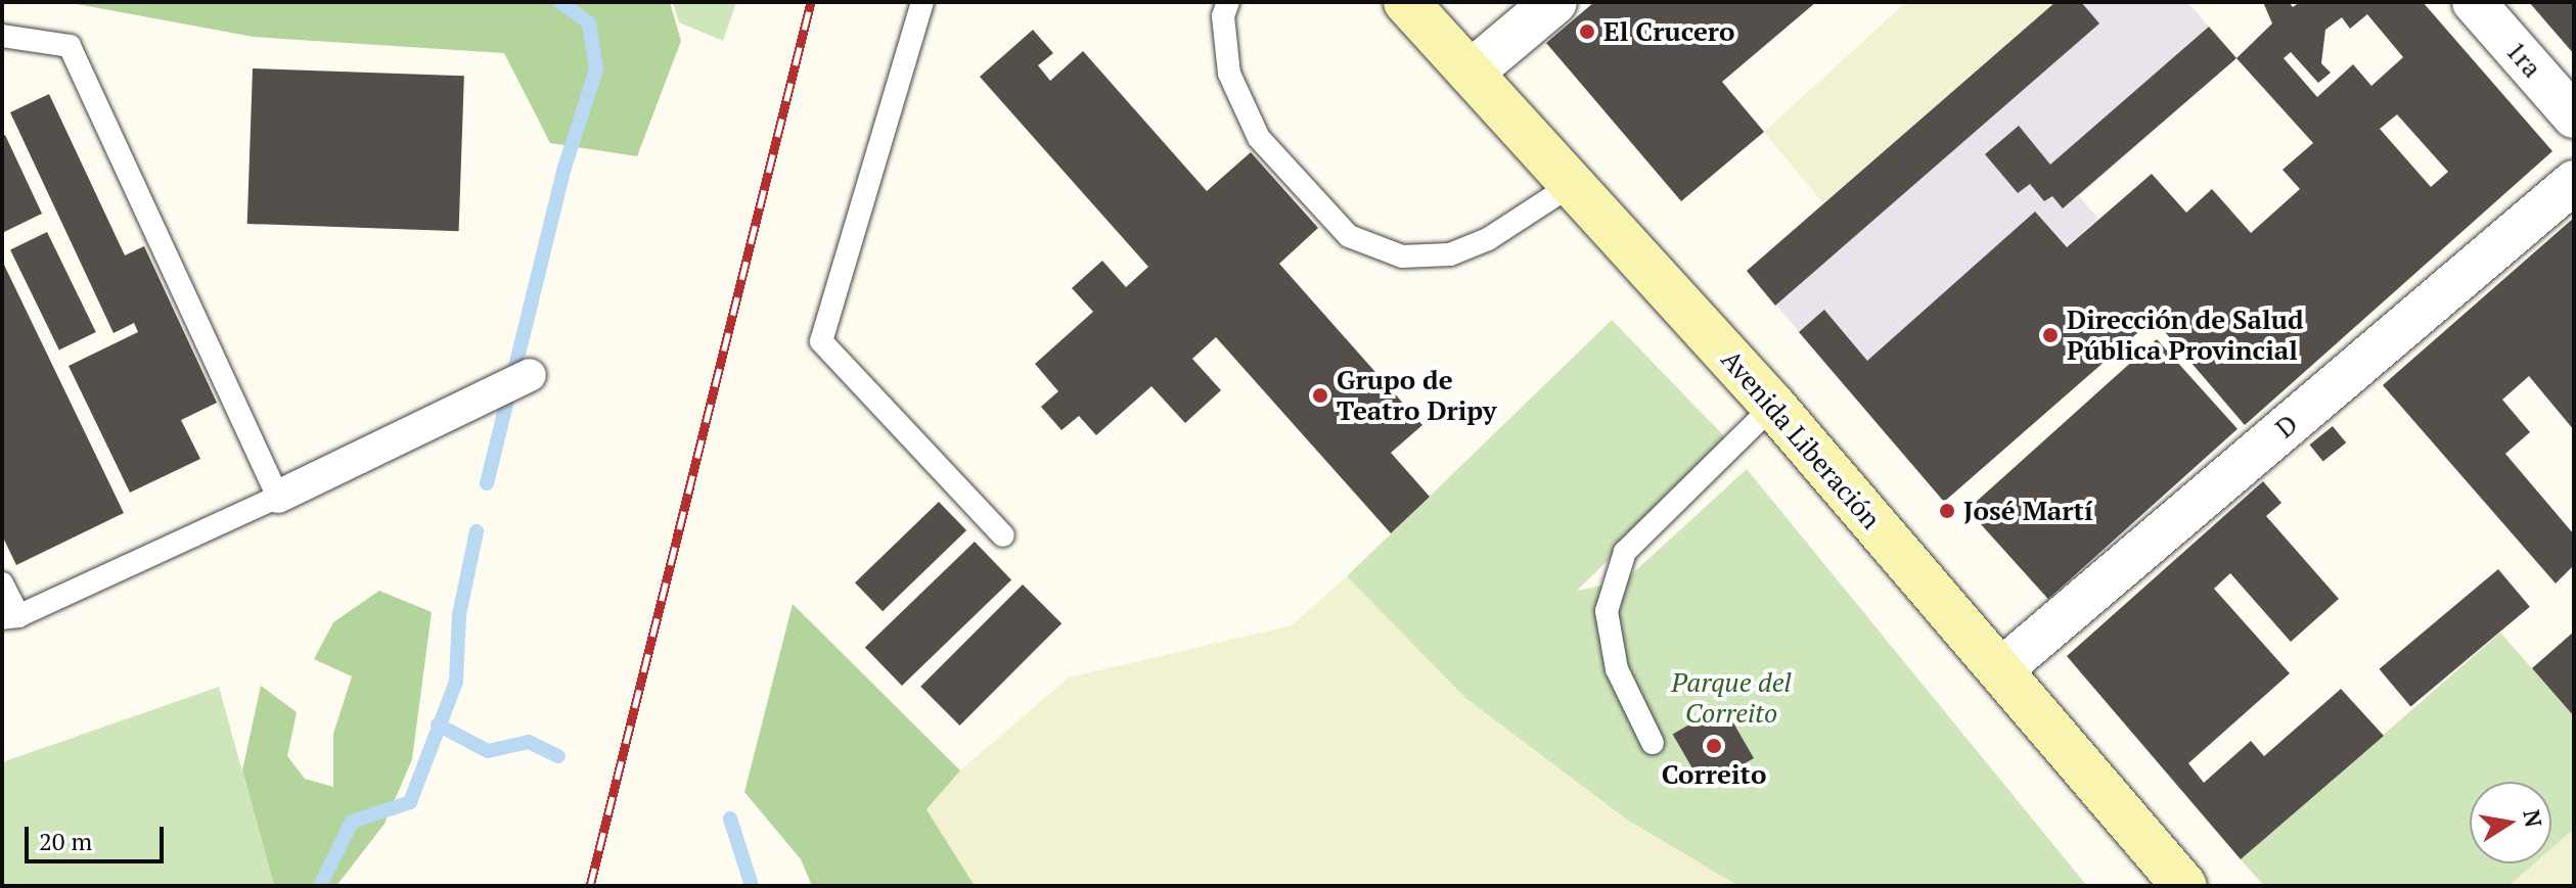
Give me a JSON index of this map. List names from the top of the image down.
{
  "streets": {
    "main road": ["Avenida Liberación"],
    "street": ["1ra", "D"]
  },
  "crossings": [
    ["D", "Avenida Liberación"]
  ],
  "parks": ["Parque del Correito"],
  "places": [
    "El Crucero",
    "Dirección de Salud Pública Provincial",
    "Grupo de Teatro Dripy",
    "José Martí",
    "Correito"
  ],
  "scale_bar": "20 m",
  "north": "right"
}
